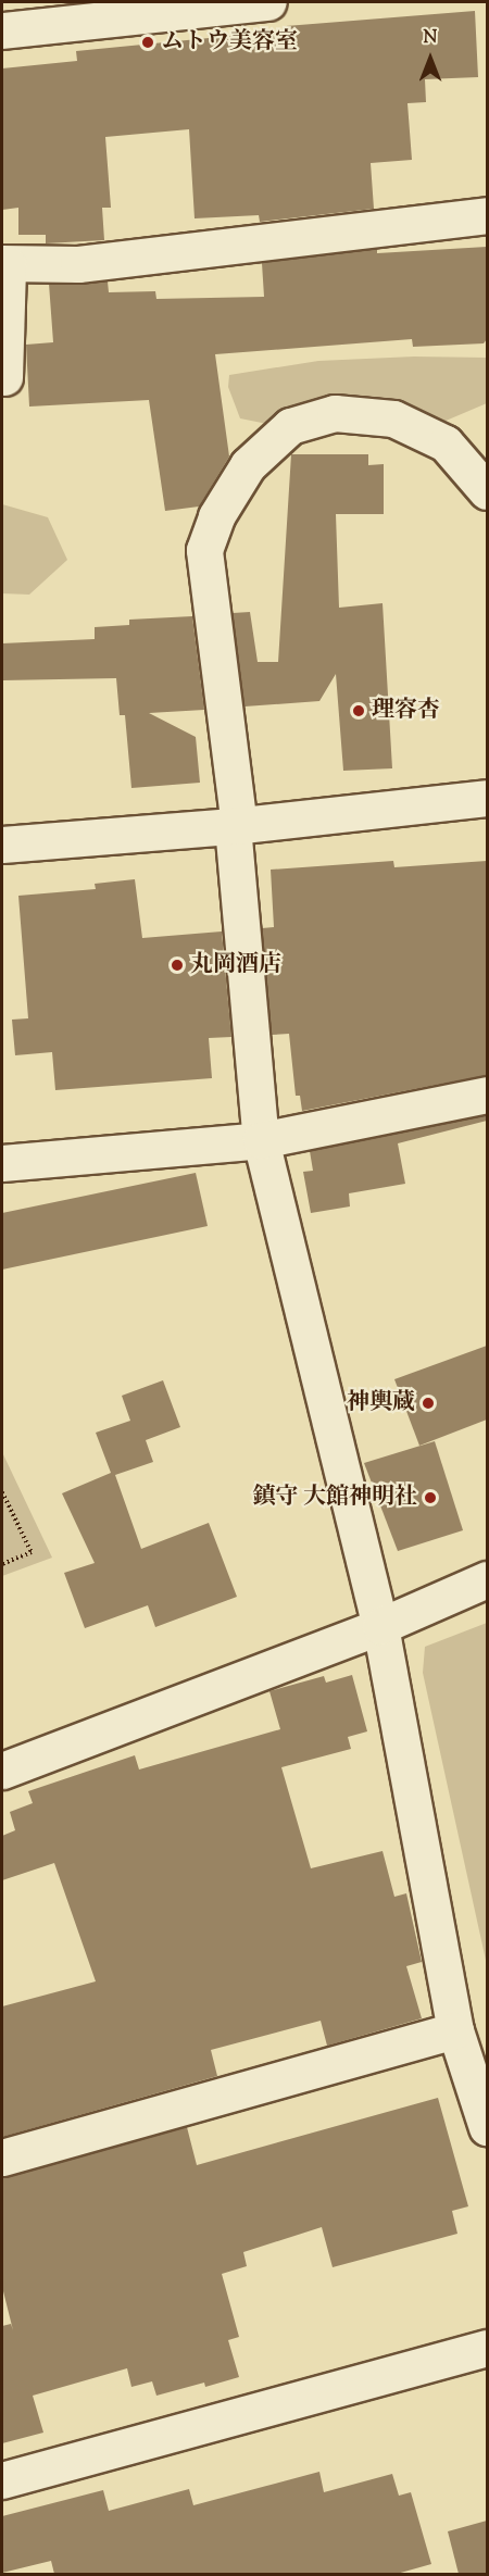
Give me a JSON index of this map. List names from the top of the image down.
{
  "places": [
    "ムトウ美容室",
    "理容杏",
    "丸岡酒店",
    "神輿蔵",
    "鎮守 大館神明社"
  ],
  "north": "top"
}
